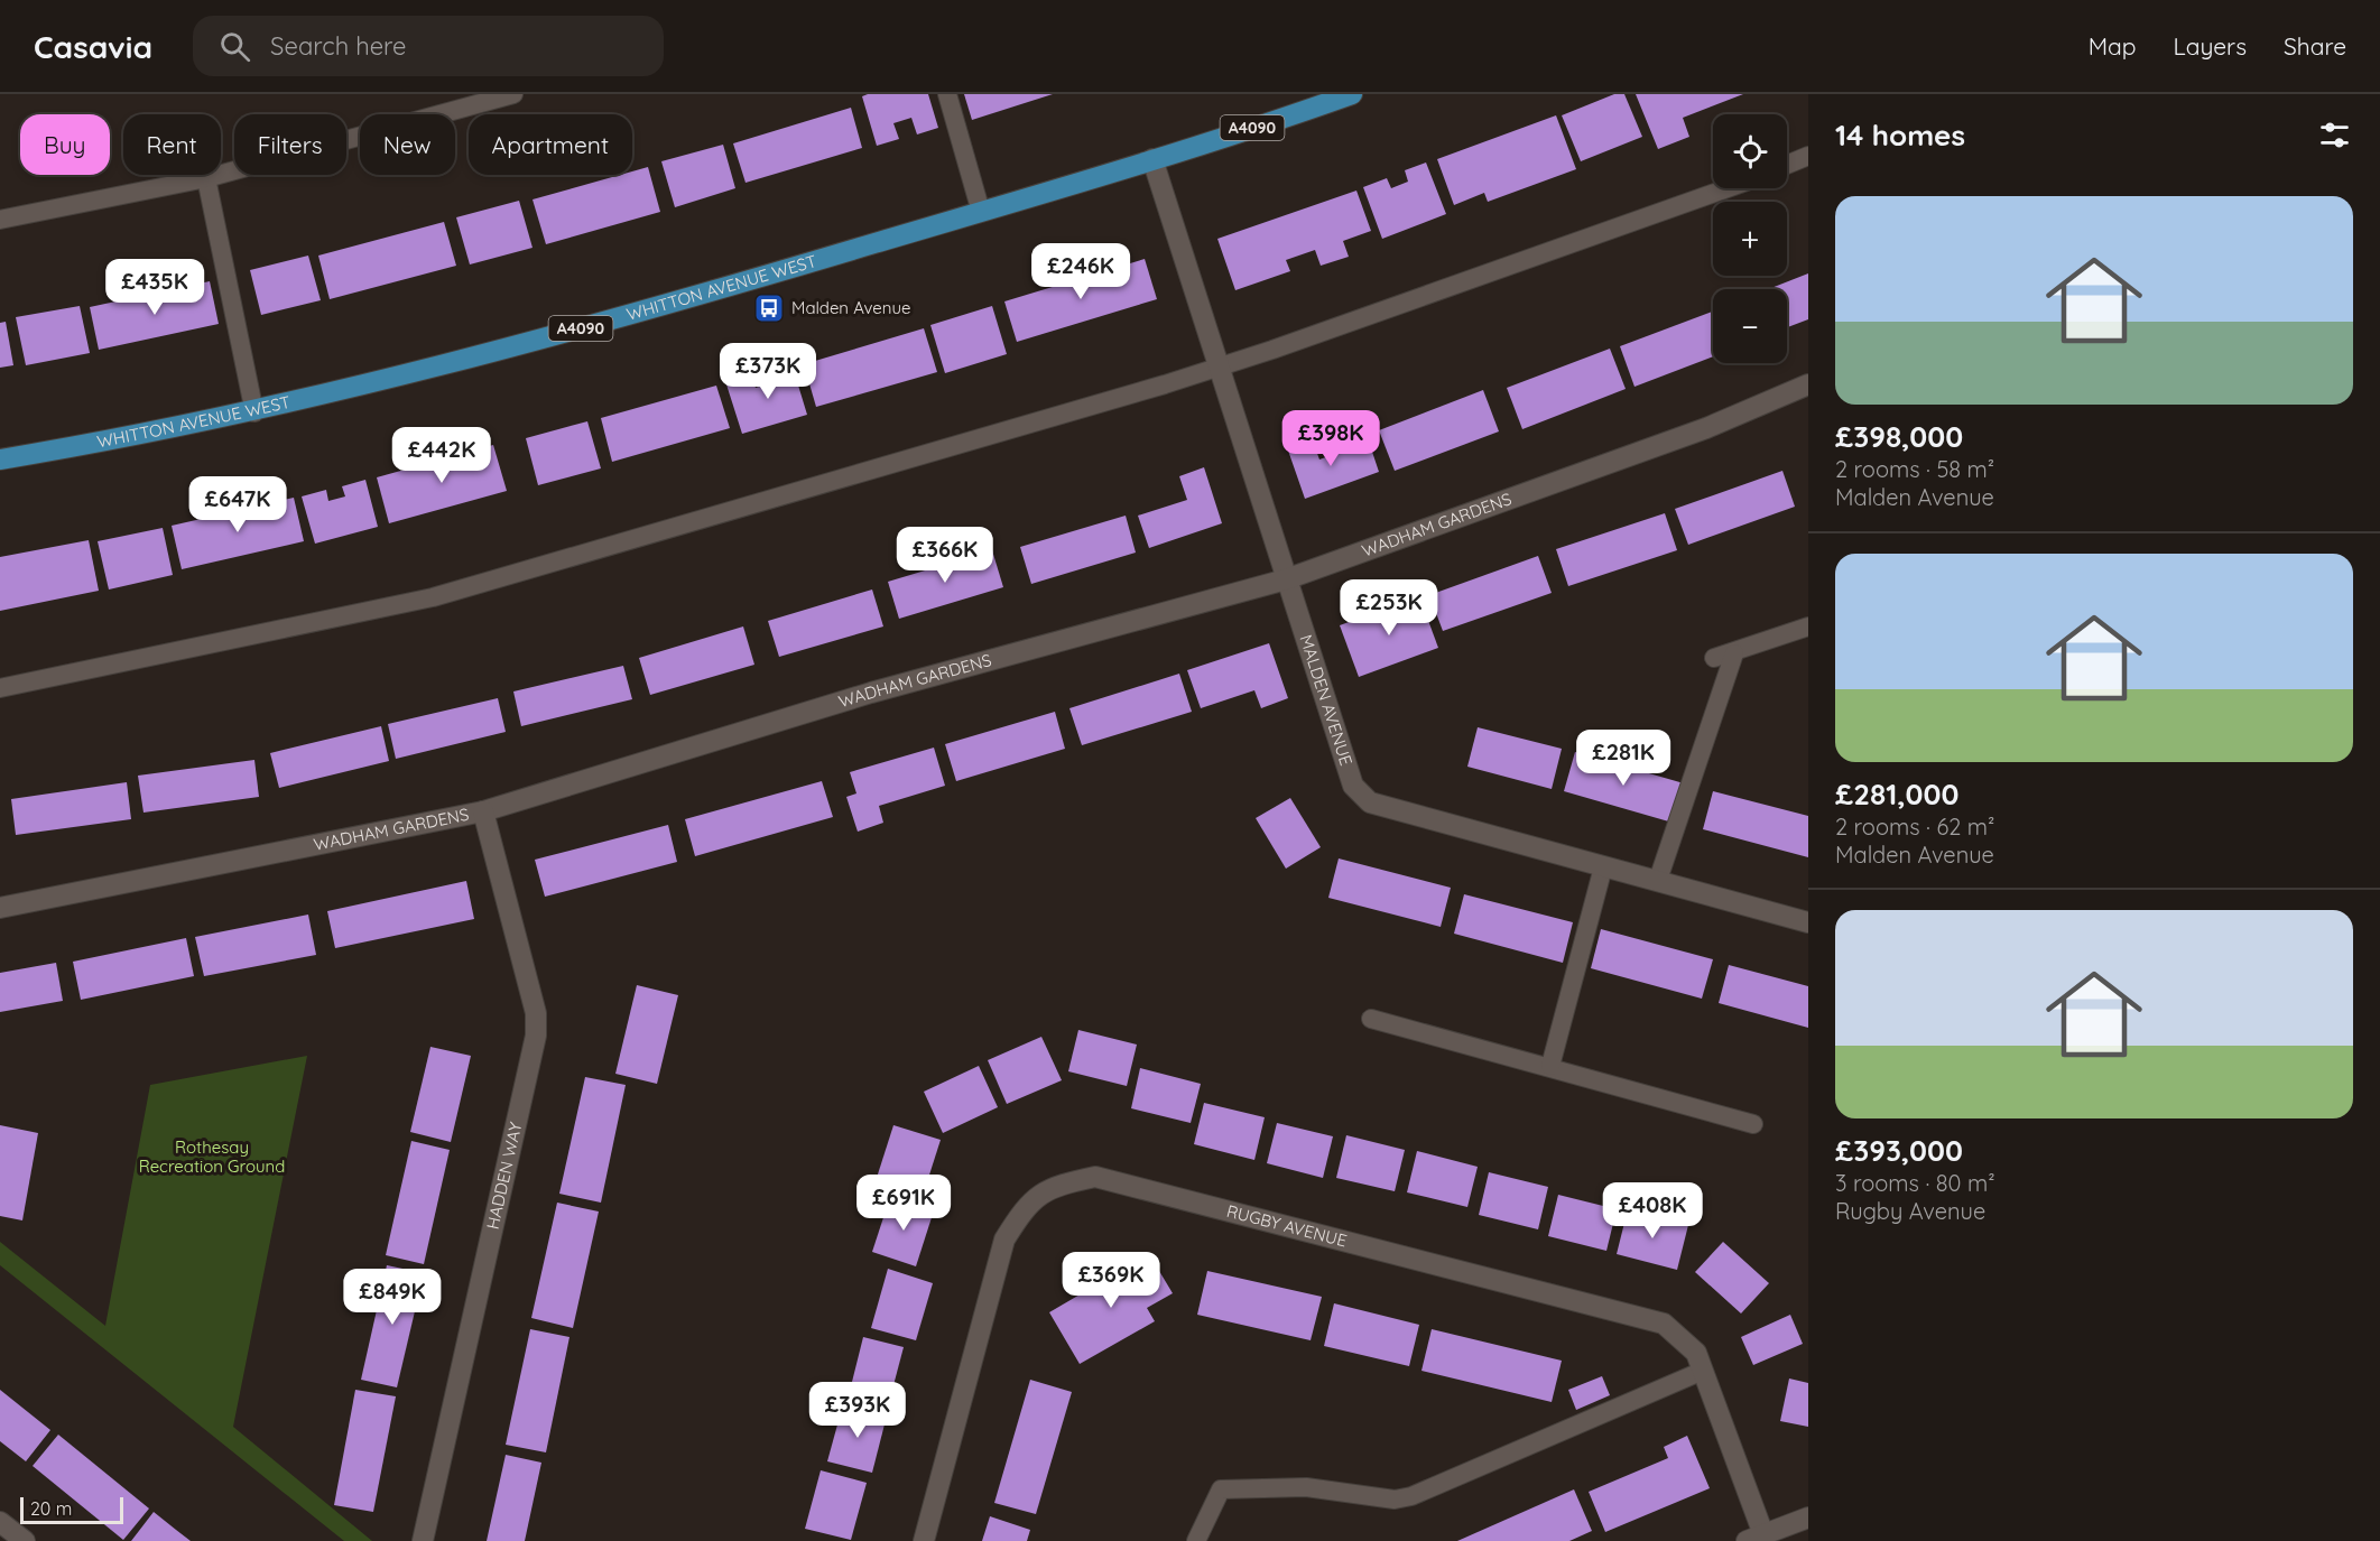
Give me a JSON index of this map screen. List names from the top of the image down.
{
  "streets": {
    "main road": ["A4090", "WHITTON AVENUE WEST"],
    "street": [
      "WADHAM GARDENS",
      "MALDEN AVENUE",
      "HADDEN WAY",
      "RUGBY AVENUE"
    ]
  },
  "crossings": [
    ["WHITTON AVENUE WEST", "MALDEN AVENUE"],
    ["WADHAM GARDENS", "MALDEN AVENUE"],
    ["WADHAM GARDENS", "HADDEN WAY"]
  ],
  "parks": ["Rothesay Recreation Ground"],
  "places": {
    "bus stop": ["Malden Avenue"]
  },
  "scale_bar": "20 m",
  "page": {
    "header": "Casavia",
    "search": "Search here",
    "nav": ["Map", "Layers", "Share"],
    "heading": "14 homes",
    "map_buttons": ["+", "−"],
    "chip": [
      "Buy",
      "Rent",
      "Filters",
      "New",
      "Apartment"
    ],
    "list": [
      {
        "name": "£398,000",
        "note": "2 rooms · 58 m² · Malden Avenue"
      },
      {
        "name": "£281,000",
        "note": "2 rooms · 62 m² · Malden Avenue"
      },
      {
        "name": "£393,000",
        "note": "3 rooms · 80 m² · Rugby Avenue"
      }
    ],
    "price": [
      "£246K",
      "£435K",
      "£373K",
      "£398K",
      "£442K",
      "£647K",
      "£366K",
      "£253K",
      "£281K",
      "£691K",
      "£408K",
      "£369K",
      "£849K",
      "£393K"
    ],
    "scale": "20 m"
  }
}
